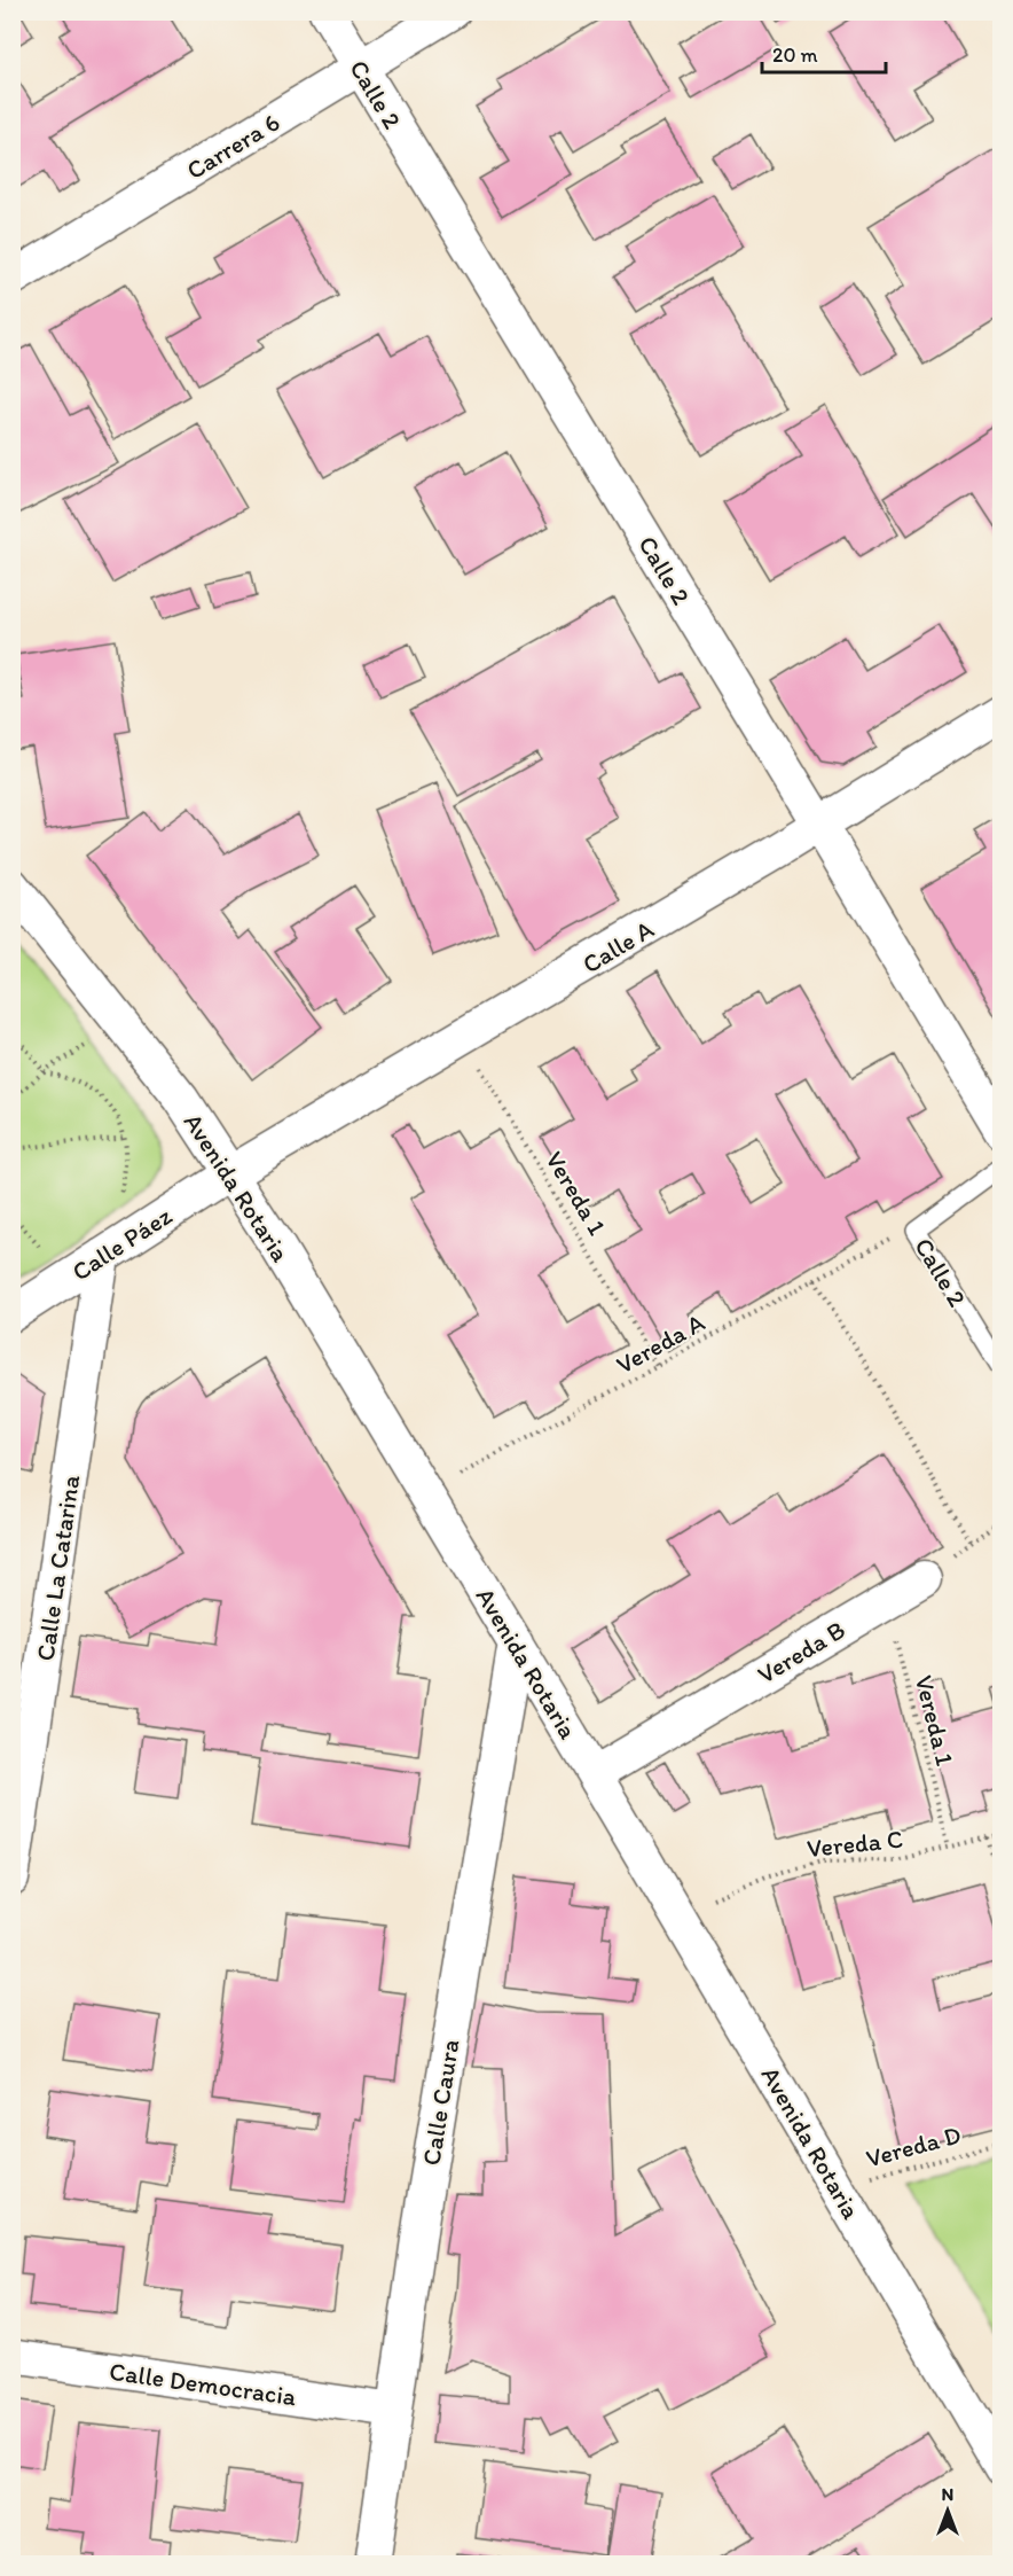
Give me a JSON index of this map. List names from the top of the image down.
{
  "streets": {
    "street": [
      "Calle 2",
      "Carrera 6",
      "Calle A",
      "Avenida Rotaria",
      "Calle Páez",
      "Calle La Catarina",
      "Vereda B",
      "Calle Caura",
      "Calle Democracia"
    ],
    "path": [
      "Vereda 1",
      "Vereda A",
      "Vereda C",
      "Vereda D"
    ]
  },
  "crossings": [
    ["Calle 2", "Carrera 6"],
    ["Calle 2", "Calle A"],
    ["Calle 2", "Vereda A"],
    ["Calle A", "Avenida Rotaria"],
    ["Calle A", "Vereda 1"],
    ["Calle A", "Calle Páez"],
    ["Avenida Rotaria", "Calle Páez"],
    ["Avenida Rotaria", "Vereda A"],
    ["Avenida Rotaria", "Vereda B"],
    ["Avenida Rotaria", "Vereda C"],
    ["Avenida Rotaria", "Calle Caura"],
    ["Avenida Rotaria", "Vereda D"],
    ["Vereda 1", "Vereda A"],
    ["Vereda 1", "Vereda B"],
    ["Vereda 1", "Vereda C"],
    ["Calle Páez", "Calle La Catarina"],
    ["Calle Caura", "Calle Democracia"]
  ],
  "scale_bar": "20 m",
  "north": "top"
}
